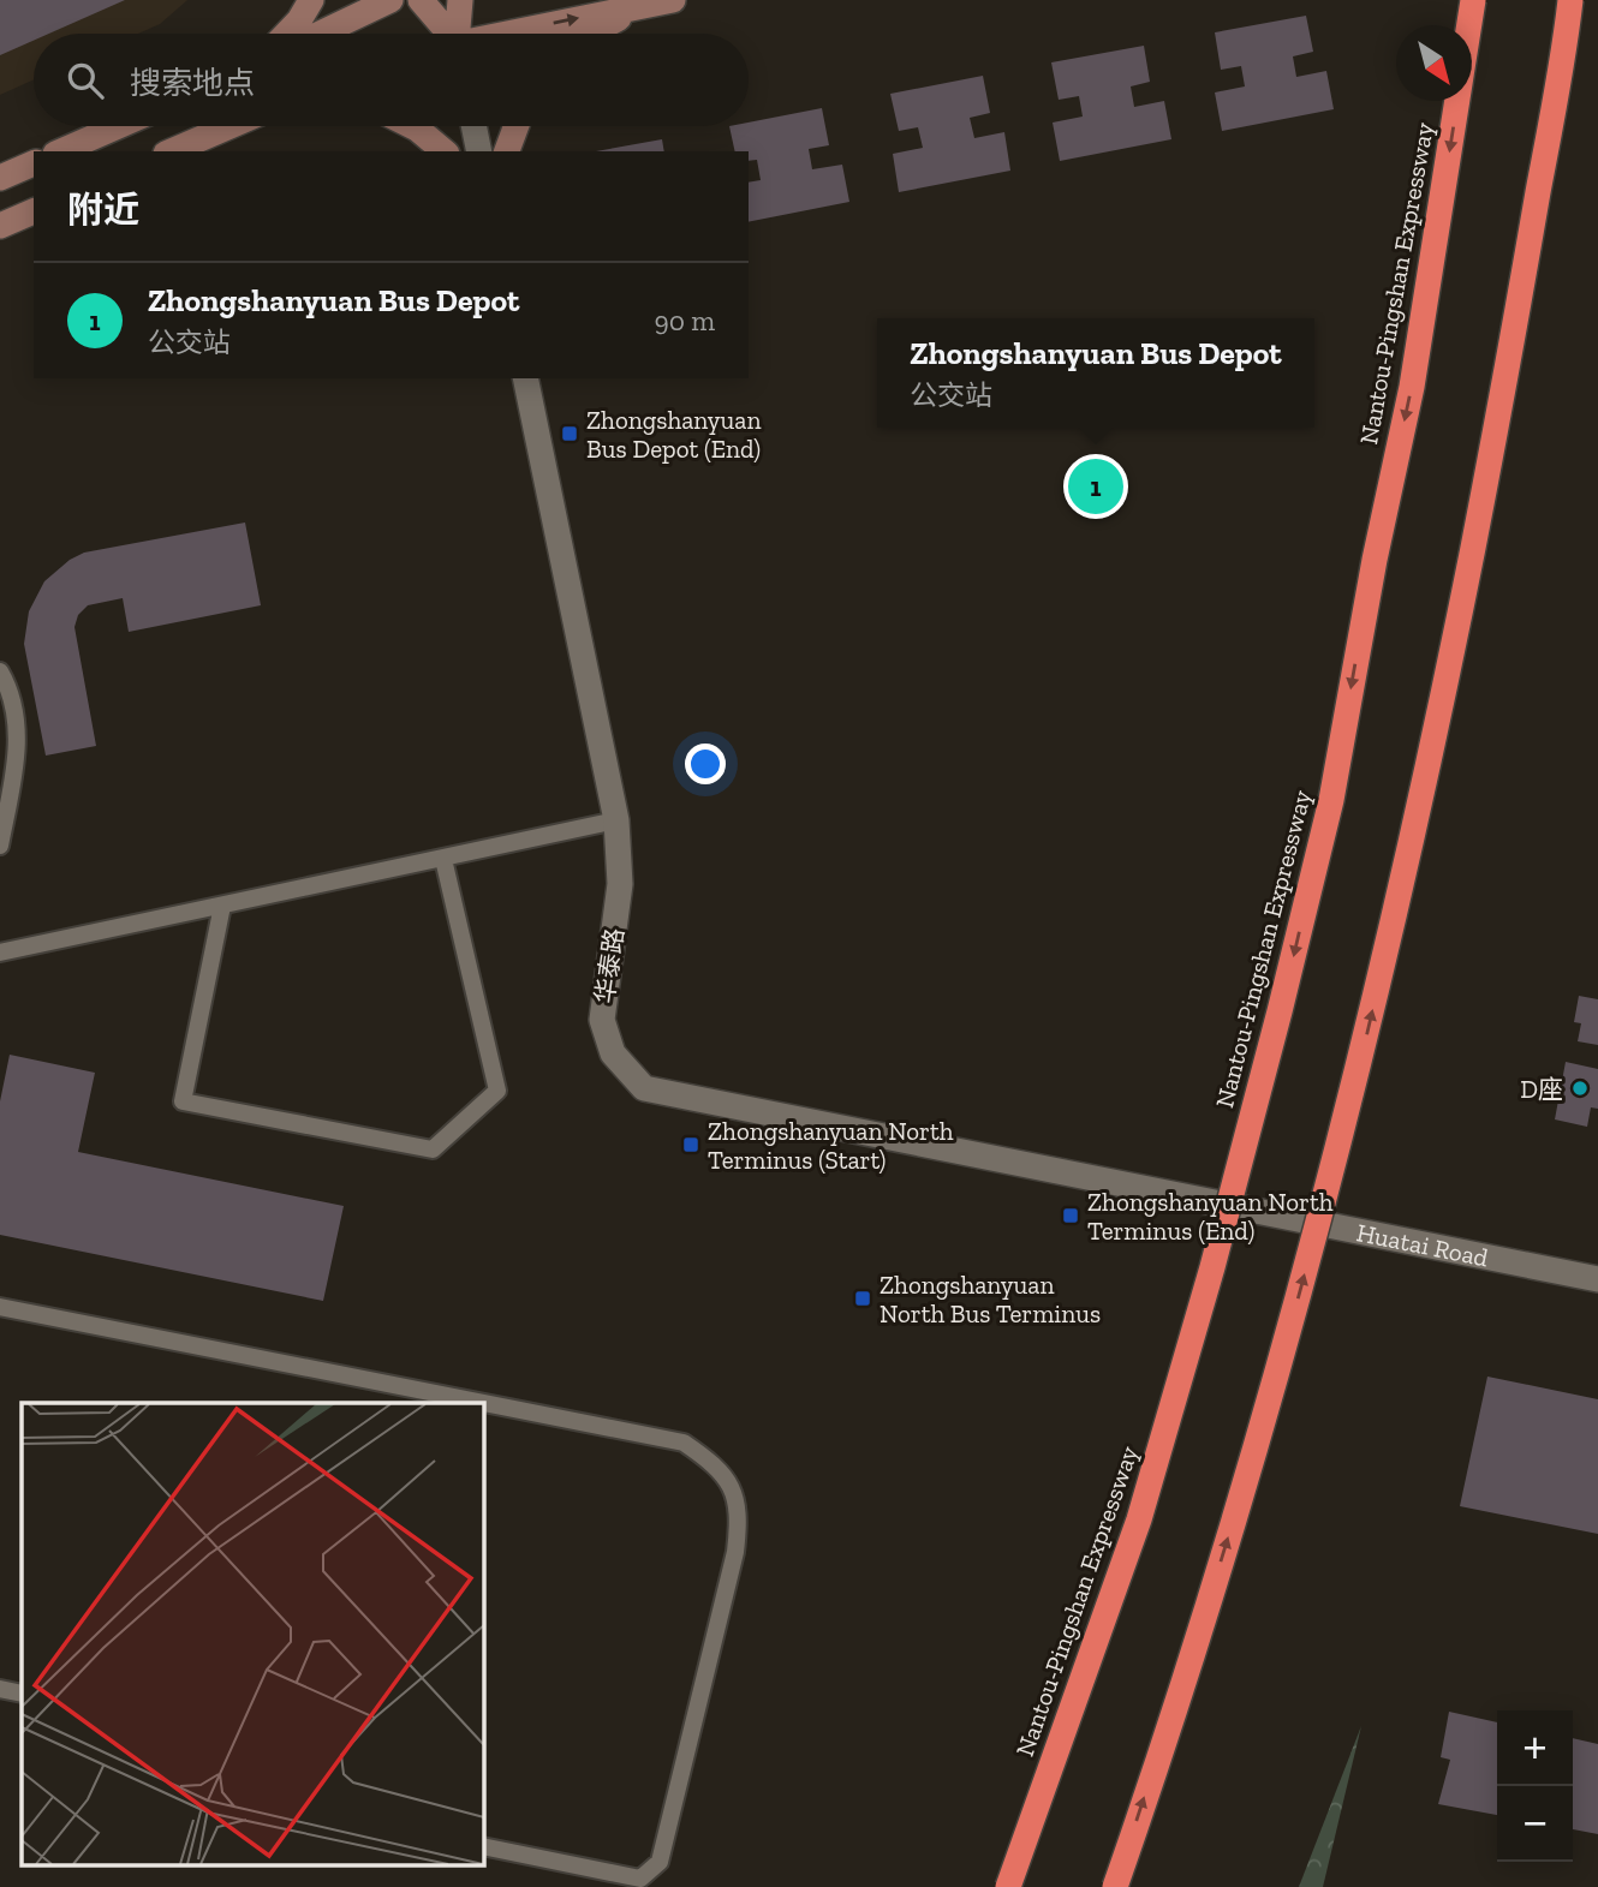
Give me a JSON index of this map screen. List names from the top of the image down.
{
  "streets": {
    "highway": ["Nantou-Pingshan Expressway"],
    "street": ["华泰路"]
  },
  "places": {
    "transit": [
      "Zhongshanyuan Bus Depot (End)",
      "Zhongshanyuan North Terminus (Start)",
      "Zhongshanyuan North Terminus (End)",
      "Zhongshanyuan North Bus Terminus"
    ],
    "other": ["D座"]
  },
  "north": "bottom right",
  "page": {
    "search": "搜索地点",
    "heading": "附近",
    "list": [
      {
        "mark": "1",
        "name": "Zhongshanyuan Bus Depot",
        "note": "公交站",
        "value": "90 m"
      }
    ],
    "popup": ["Zhongshanyuan Bus Depot", "公交站"],
    "pins": "1",
    "map_buttons": ["+", "−"]
  }
}
